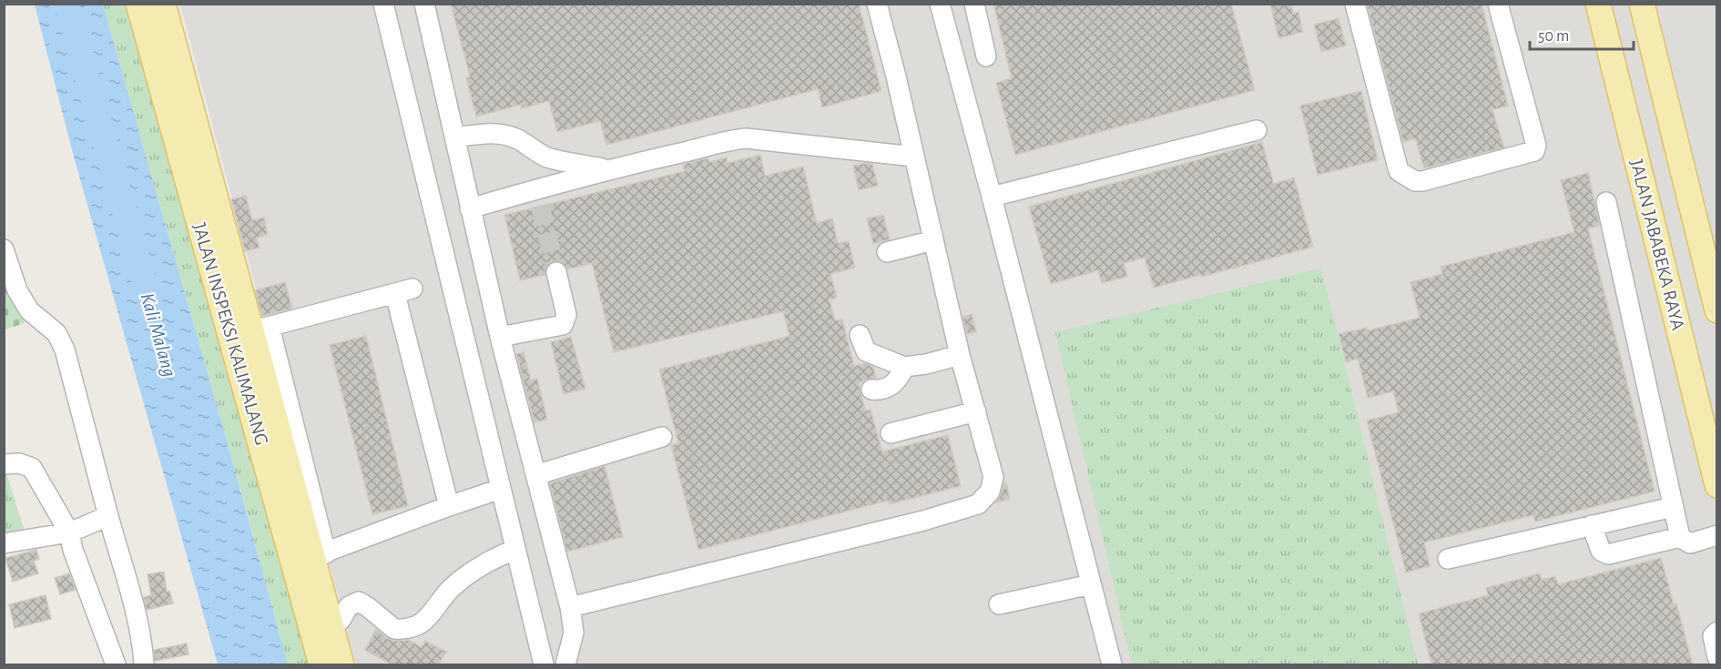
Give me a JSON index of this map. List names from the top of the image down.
{
  "streets": {
    "main road": ["JALAN JABABEKA RAYA", "JALAN INSPEKSI KALIMALANG"]
  },
  "water": ["Kali Malang"],
  "scale_bar": "50 m"
}
